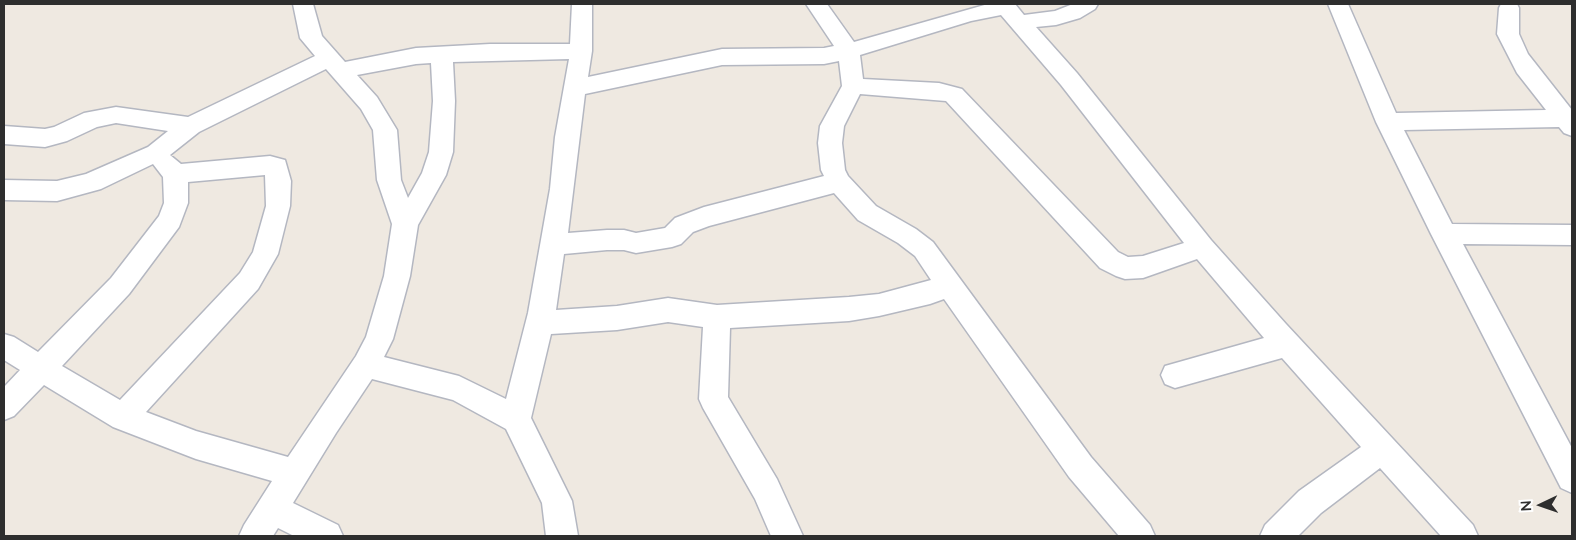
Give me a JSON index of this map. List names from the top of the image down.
{
  "north": "left"
}
